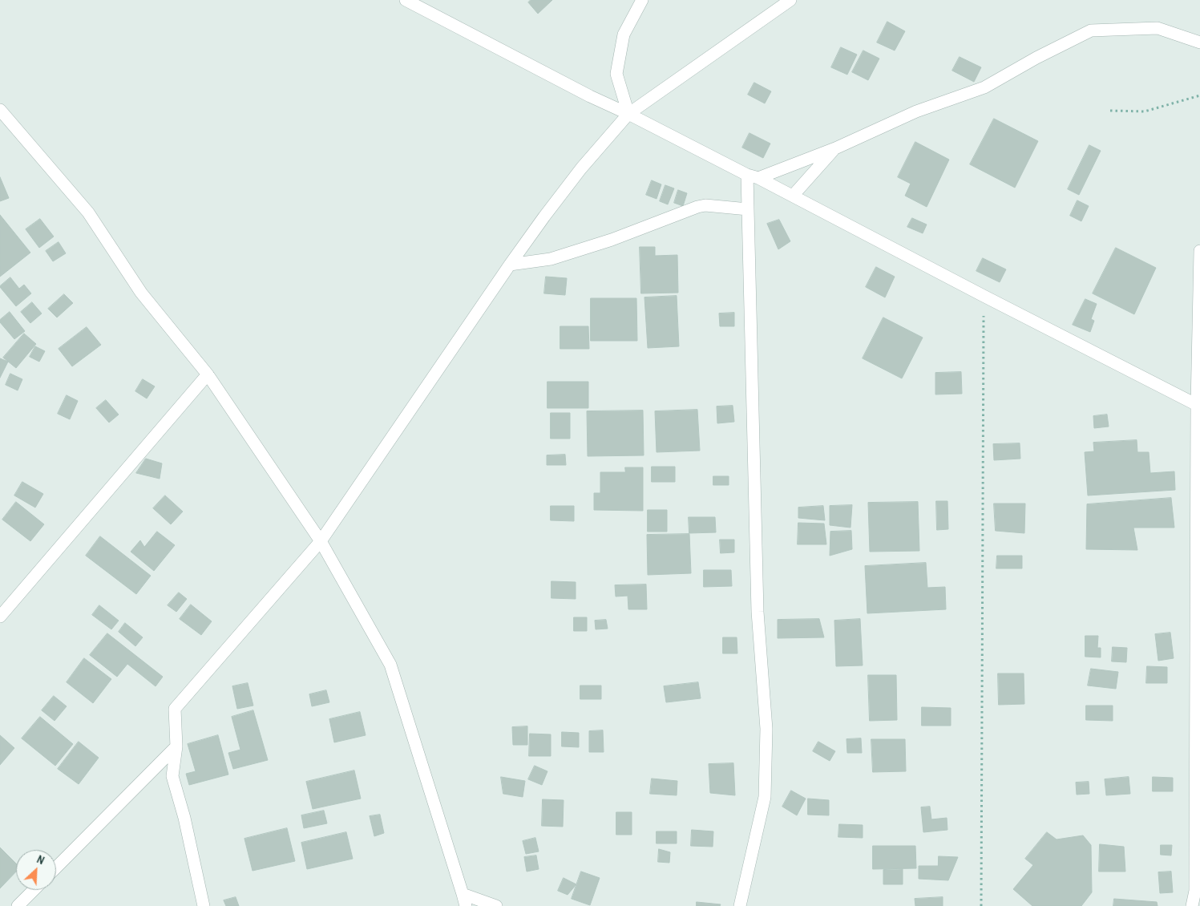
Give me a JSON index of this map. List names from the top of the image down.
{
  "north": "top right"
}
